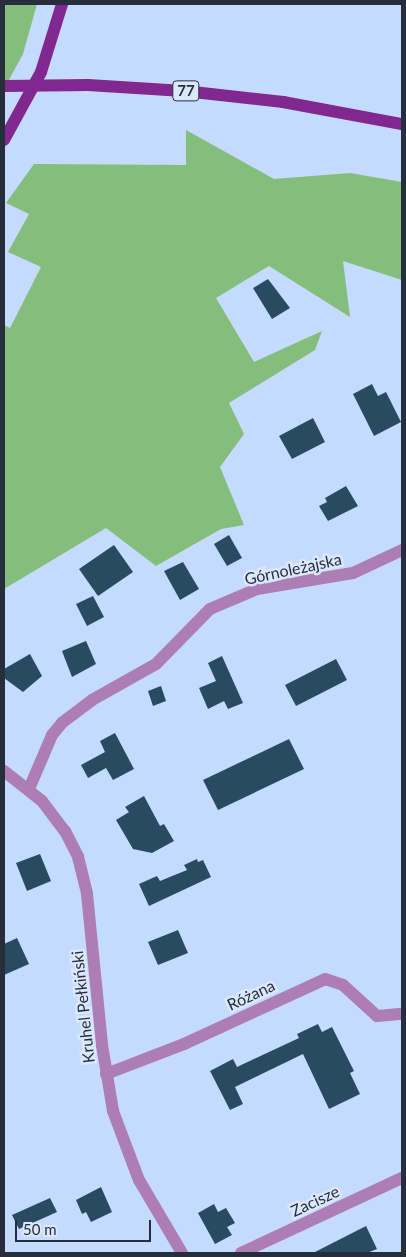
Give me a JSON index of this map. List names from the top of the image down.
{
  "streets": {
    "main road": ["77"],
    "street": [
      "Górnoleżajska",
      "Różana",
      "Kruhel Pełkiński",
      "Zacisze"
    ]
  },
  "crossings": [
    ["Górnoleżajska", "Kruhel Pełkiński"],
    ["Różana", "Kruhel Pełkiński"]
  ],
  "scale_bar": "50 m"
}
